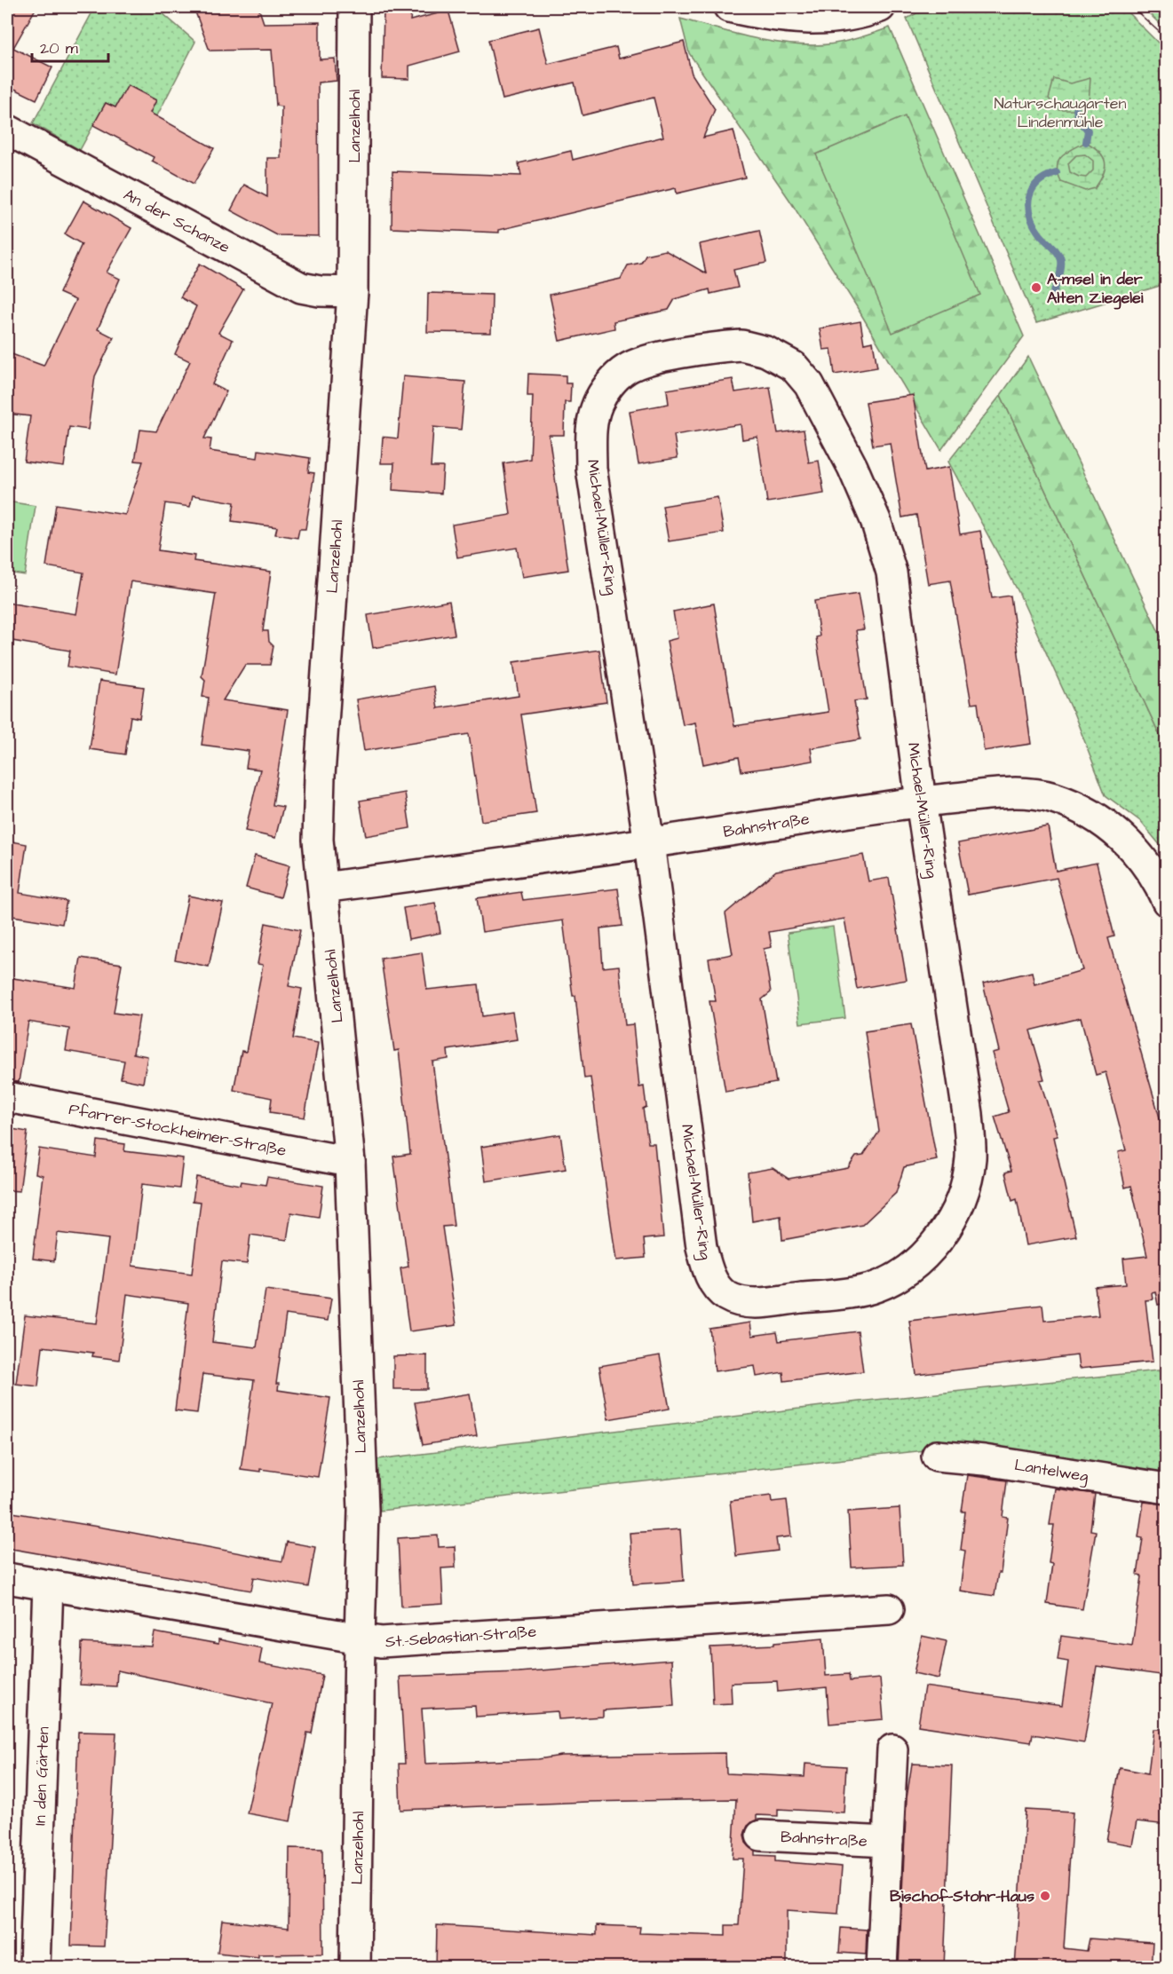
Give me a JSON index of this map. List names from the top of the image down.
{
  "streets": {
    "street": [
      "Lanzelhohl",
      "An der Schanze",
      "Michael-Müller-Ring",
      "Bahnstraße",
      "Pfarrer-Stockheimer-Straße",
      "Lantelweg",
      "St.-Sebastian-Straße",
      "In den Gärten"
    ]
  },
  "crossings": [
    ["Lanzelhohl", "An der Schanze"],
    ["Lanzelhohl", "Bahnstraße"],
    ["Lanzelhohl", "Pfarrer-Stockheimer-Straße"],
    ["Lanzelhohl", "St.-Sebastian-Straße"],
    ["Michael-Müller-Ring", "Bahnstraße"],
    ["St.-Sebastian-Straße", "In den Gärten"]
  ],
  "parks": ["Naturschaugarten Lindenmühle"],
  "places": ["A-msel in der Alten Ziegelei", "Bischof-Stohr-Haus"],
  "scale_bar": "20 m"
}
